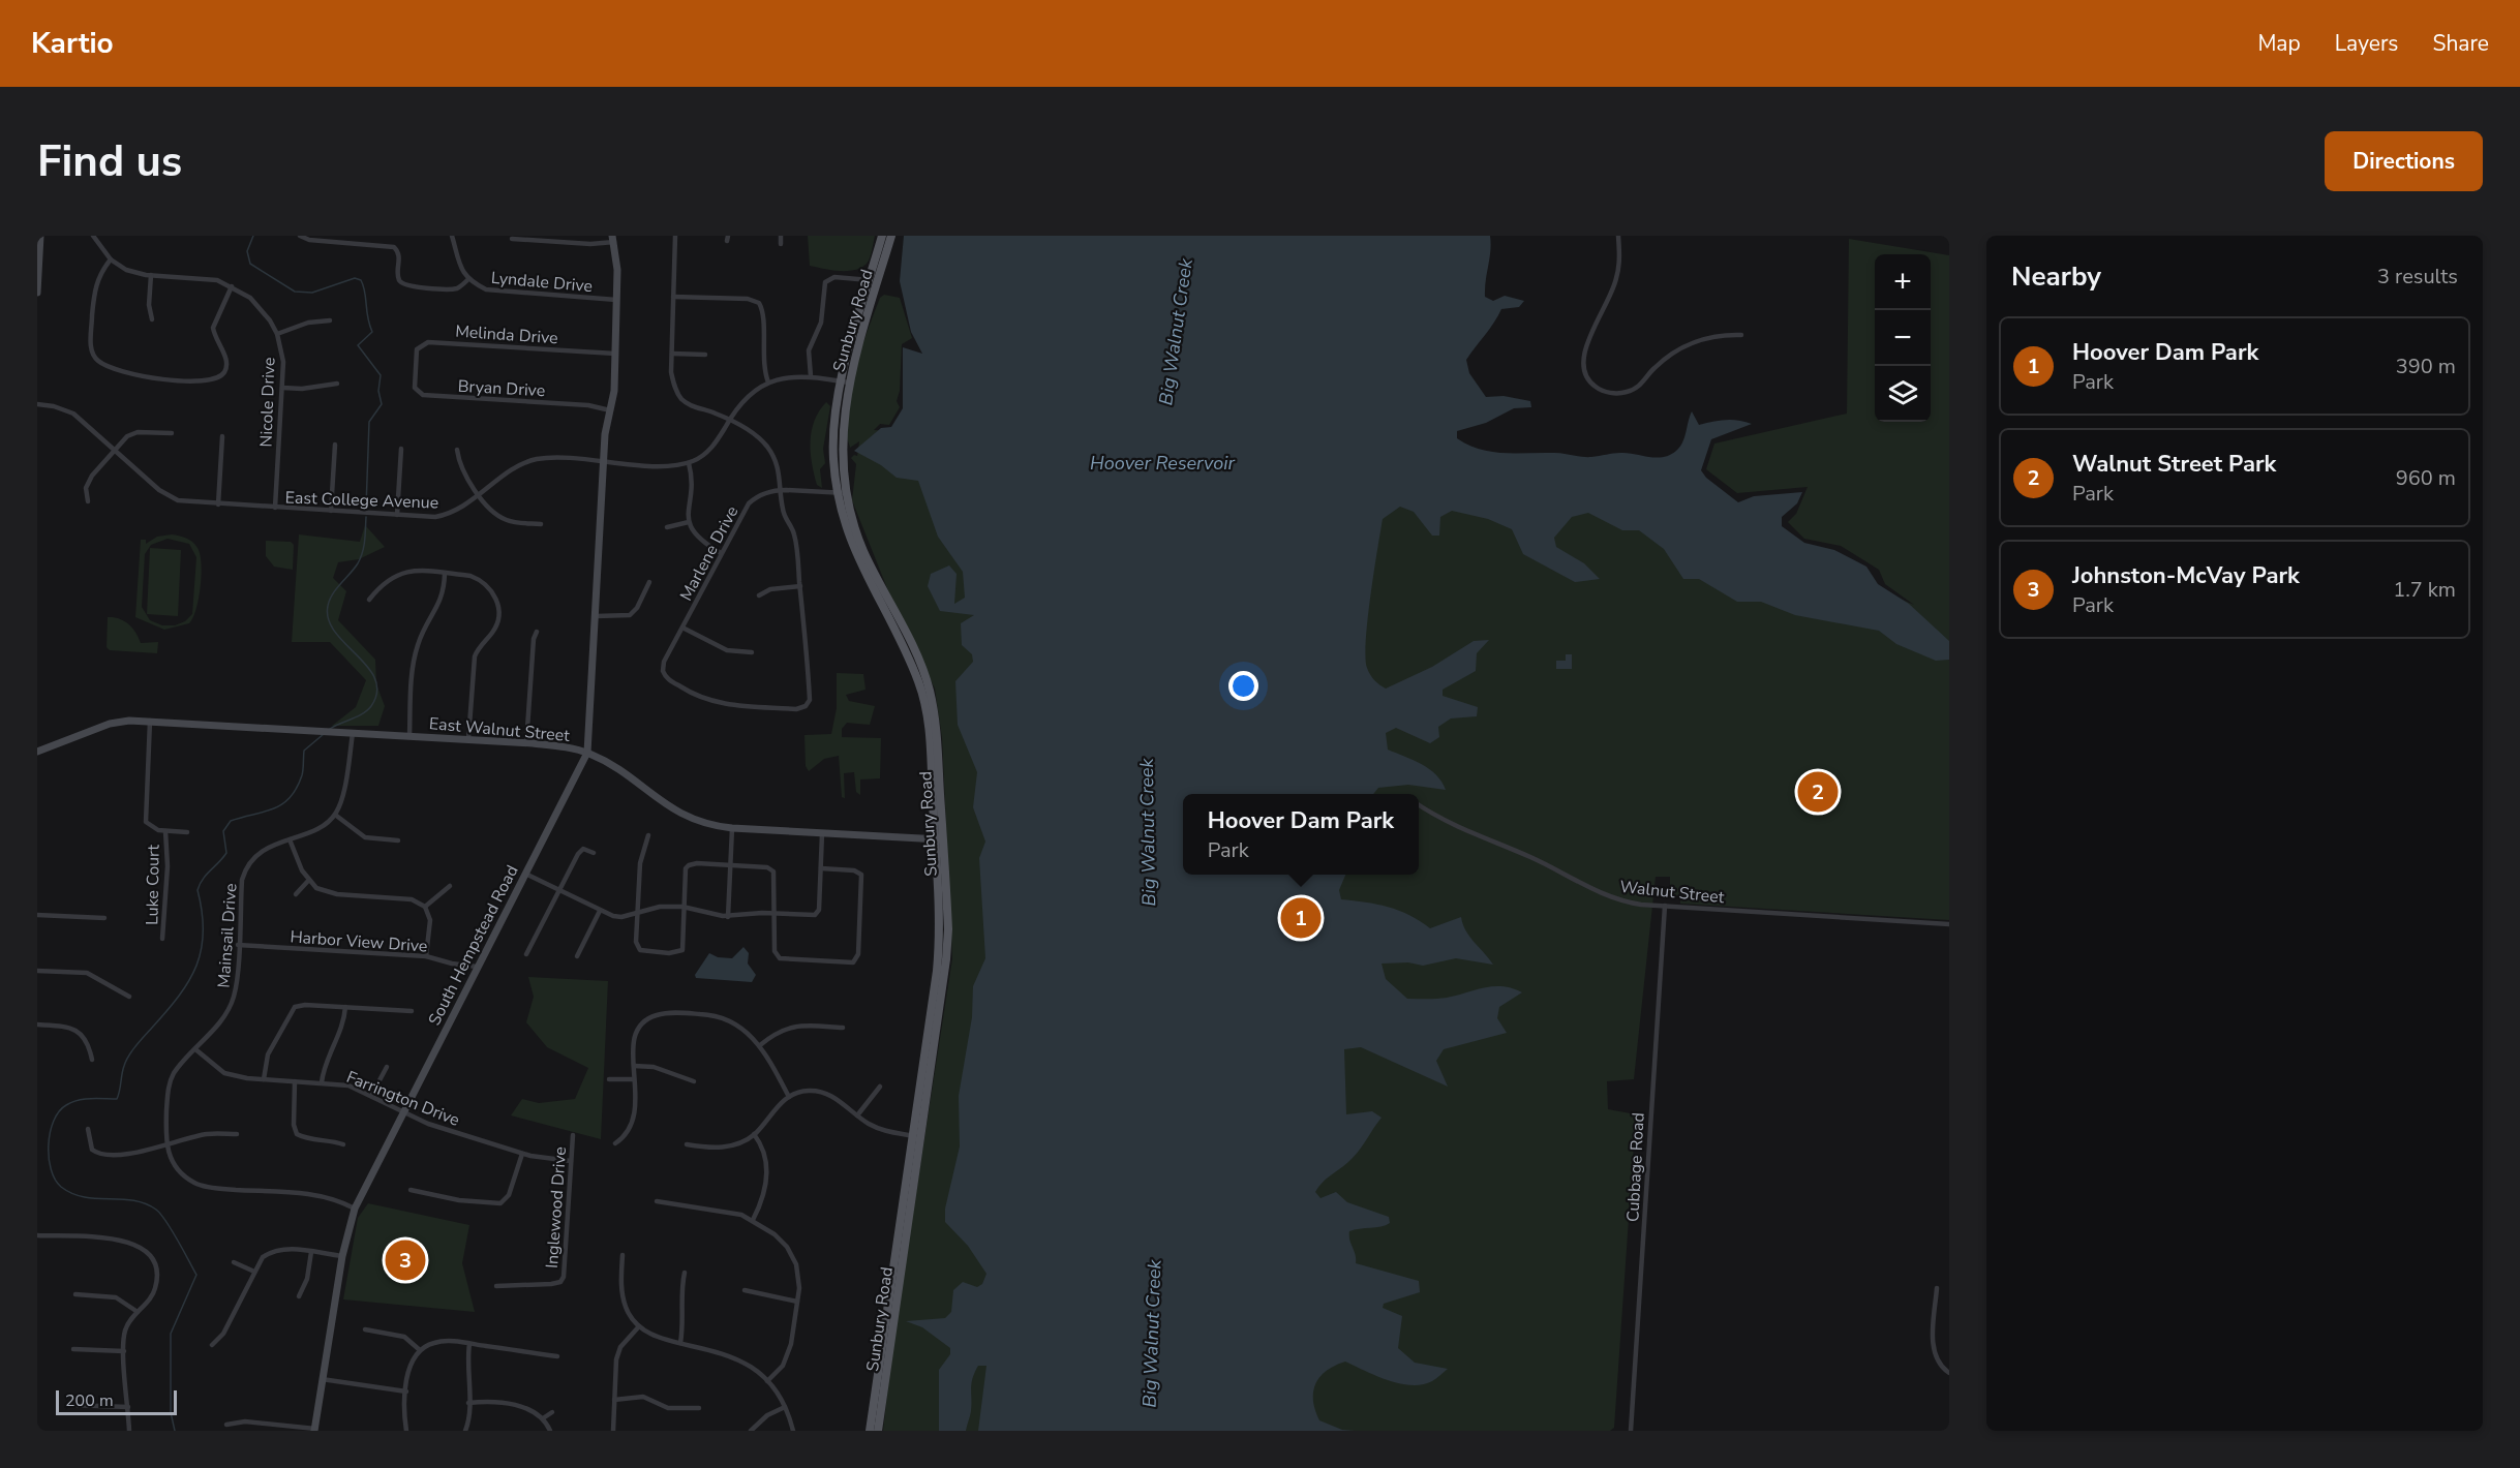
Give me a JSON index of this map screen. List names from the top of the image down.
{
  "streets": {
    "main road": ["Sunbury Road"],
    "street": [
      "Lyndale Drive",
      "Melinda Drive",
      "Bryan Drive",
      "Nicole Drive",
      "East College Avenue",
      "Marlene Drive",
      "East Walnut Street",
      "Luke Court",
      "Walnut Street",
      "Mainsail Drive",
      "Harbor View Drive",
      "South Hempstead Road",
      "Farrington Drive",
      "Cubbage Road",
      "Inglewood Drive"
    ]
  },
  "crossings": [
    ["Lyndale Drive", "South Hempstead Road"],
    ["Sunbury Road", "Marlene Drive"],
    ["Sunbury Road", "East Walnut Street"],
    ["Melinda Drive", "Bryan Drive"],
    ["Melinda Drive", "South Hempstead Road"],
    ["Bryan Drive", "South Hempstead Road"],
    ["Nicole Drive", "East College Avenue"],
    ["East College Avenue", "South Hempstead Road"],
    ["East Walnut Street", "South Hempstead Road"],
    ["Walnut Street", "Cubbage Road"],
    ["Mainsail Drive", "Harbor View Drive"],
    ["Mainsail Drive", "Farrington Drive"],
    ["Harbor View Drive", "South Hempstead Road"],
    ["South Hempstead Road", "Farrington Drive"],
    ["Farrington Drive", "Inglewood Drive"]
  ],
  "water": ["Big Walnut Creek", "Hoover Reservoir"],
  "scale_bar": "200 m",
  "page": {
    "header": "Kartio",
    "nav": ["Map", "Layers", "Share"],
    "buttons": "Directions",
    "title": "Find us",
    "heading": ["Nearby", "3 results"],
    "map_buttons": ["+", "−"],
    "list": [
      {
        "mark": "1",
        "name": "Hoover Dam Park",
        "note": "Park",
        "value": "390 m"
      },
      {
        "mark": "2",
        "name": "Walnut Street Park",
        "note": "Park",
        "value": "960 m"
      },
      {
        "mark": "3",
        "name": "Johnston-McVay Park",
        "note": "Park",
        "value": "1.7 km"
      }
    ],
    "pins": ["2", "1", "3"],
    "popup": ["Hoover Dam Park", "Park"],
    "scale": "200 m"
  }
}
